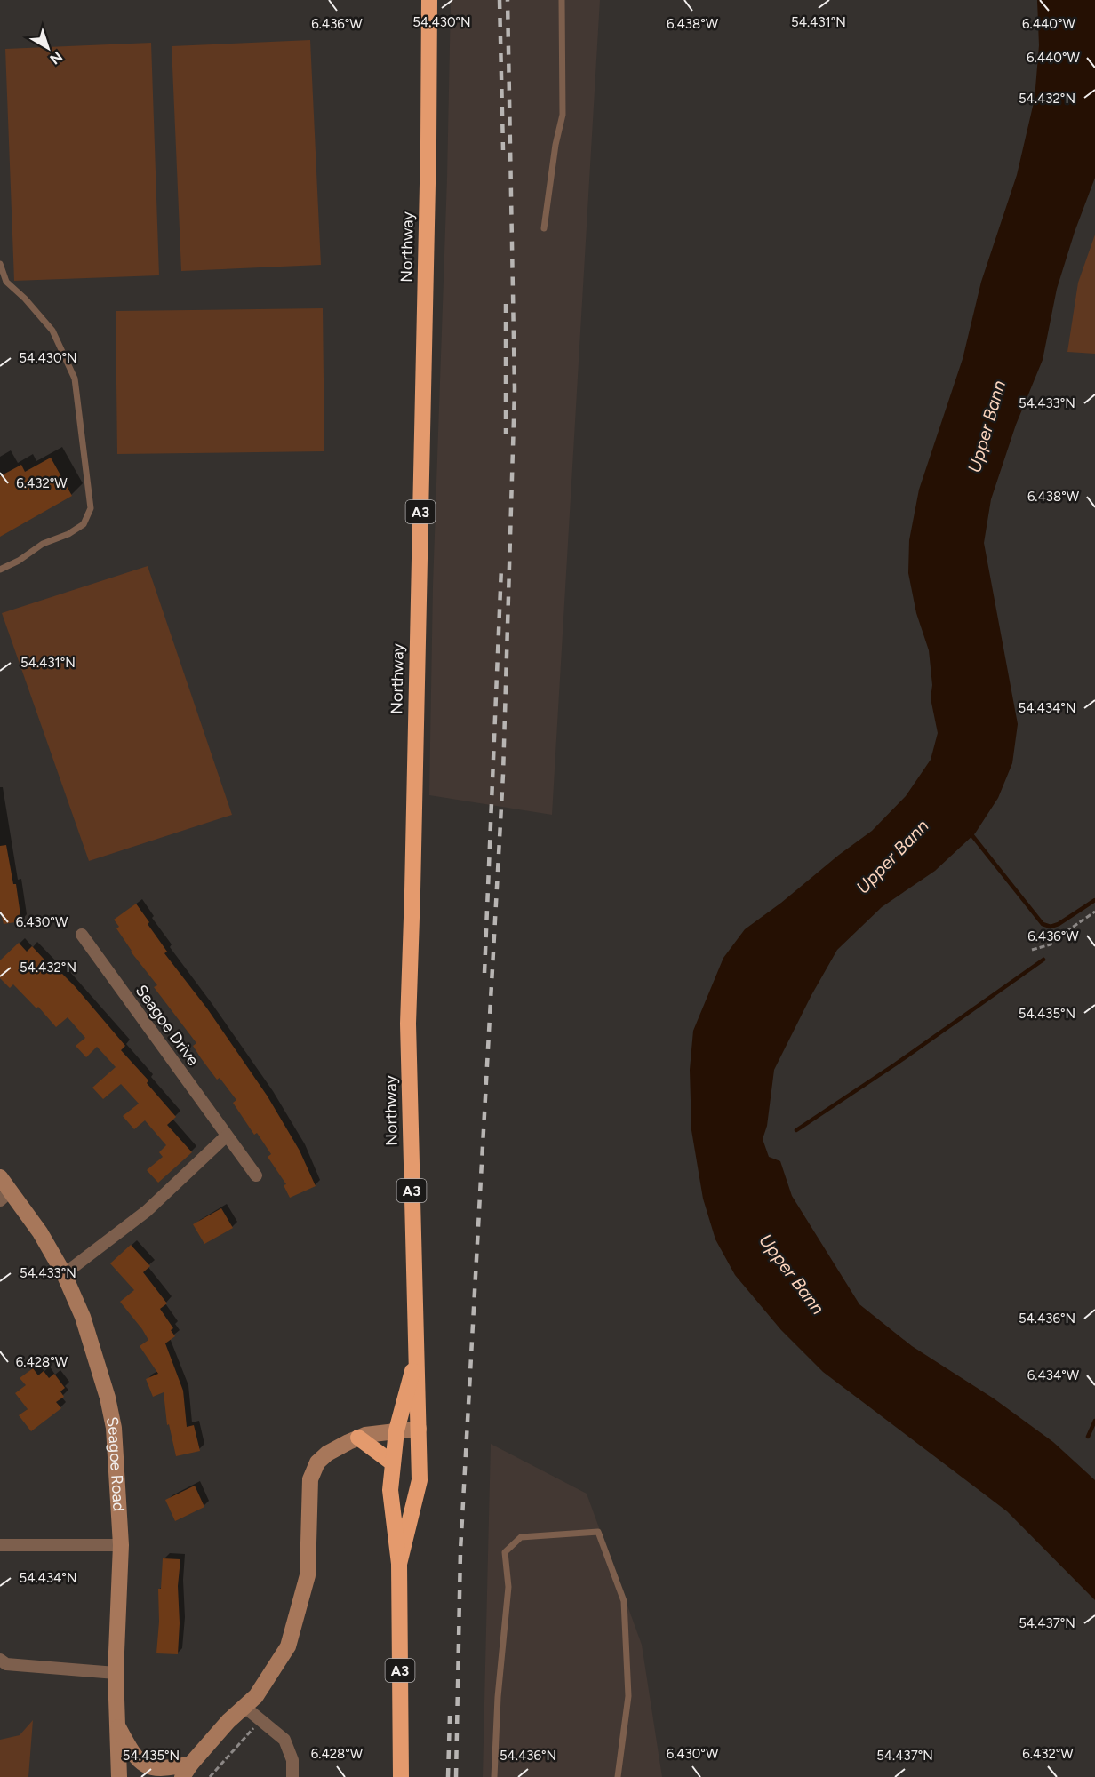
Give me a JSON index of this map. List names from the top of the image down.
{
  "streets": {
    "highway": ["Northway", "A3"],
    "main road": ["Seagoe Road"],
    "street": ["Seagoe Drive"]
  },
  "water": ["Upper Bann"],
  "north": "bottom right",
  "coordinates": [
    "54.430°N",
    "54.431°N",
    "6.436°W",
    "6.438°W",
    "6.440°W",
    "54.432°N",
    "54.433°N",
    "6.432°W",
    "54.434°N",
    "6.430°W",
    "54.435°N",
    "54.436°N",
    "6.428°W",
    "6.434°W",
    "54.437°N"
  ]
}
